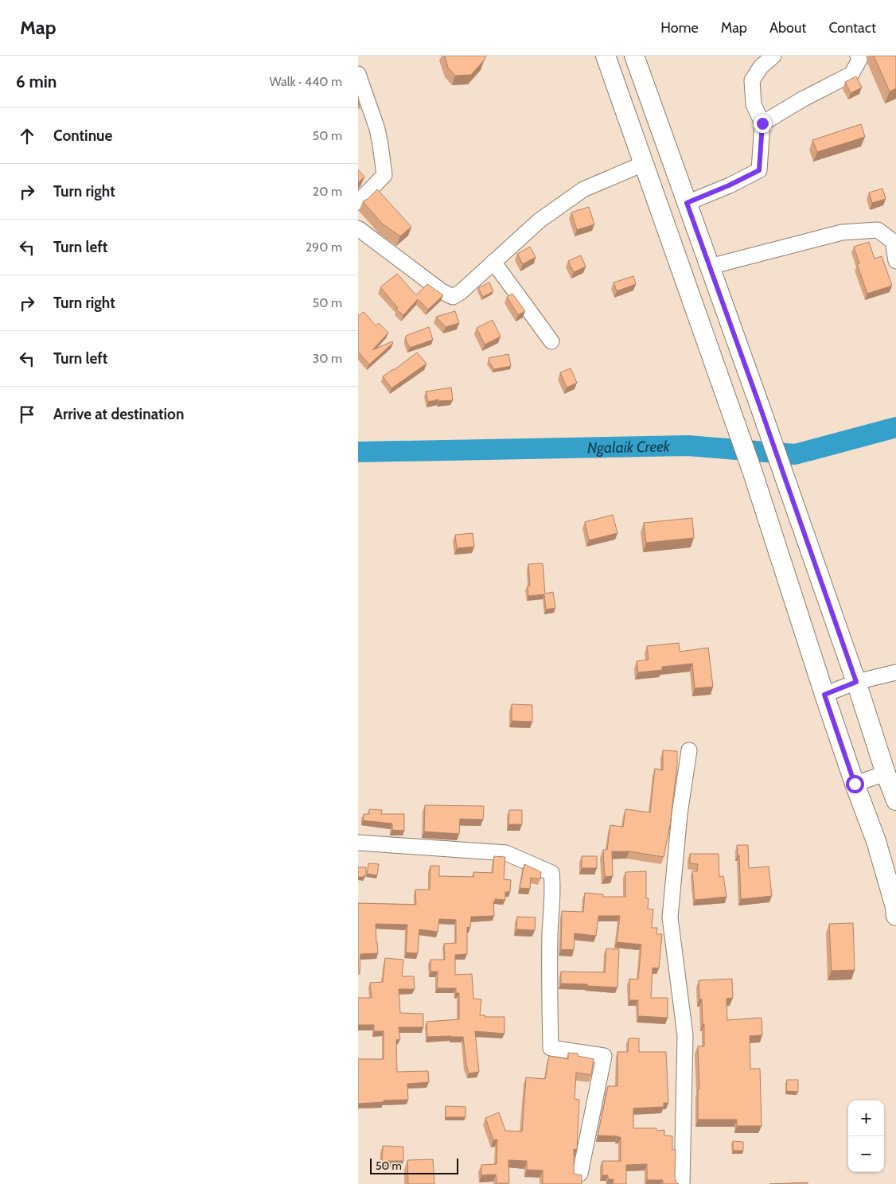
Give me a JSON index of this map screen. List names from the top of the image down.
{
  "water": ["Ngalaik Creek"],
  "scale_bar": "50 m",
  "page": {
    "header": "Map",
    "nav": [
      "Home",
      "Map",
      "About",
      "Contact"
    ],
    "heading": ["6 min", "Walk · 440 m"],
    "list": [
      ["Continue", "50 m"],
      ["Turn right", "20 m"],
      ["Turn left", "290 m"],
      ["Turn right", "50 m"],
      ["Turn left", "30 m"],
      "Arrive at destination"
    ],
    "map_buttons": ["+", "−"],
    "scale": "50 m"
  }
}
